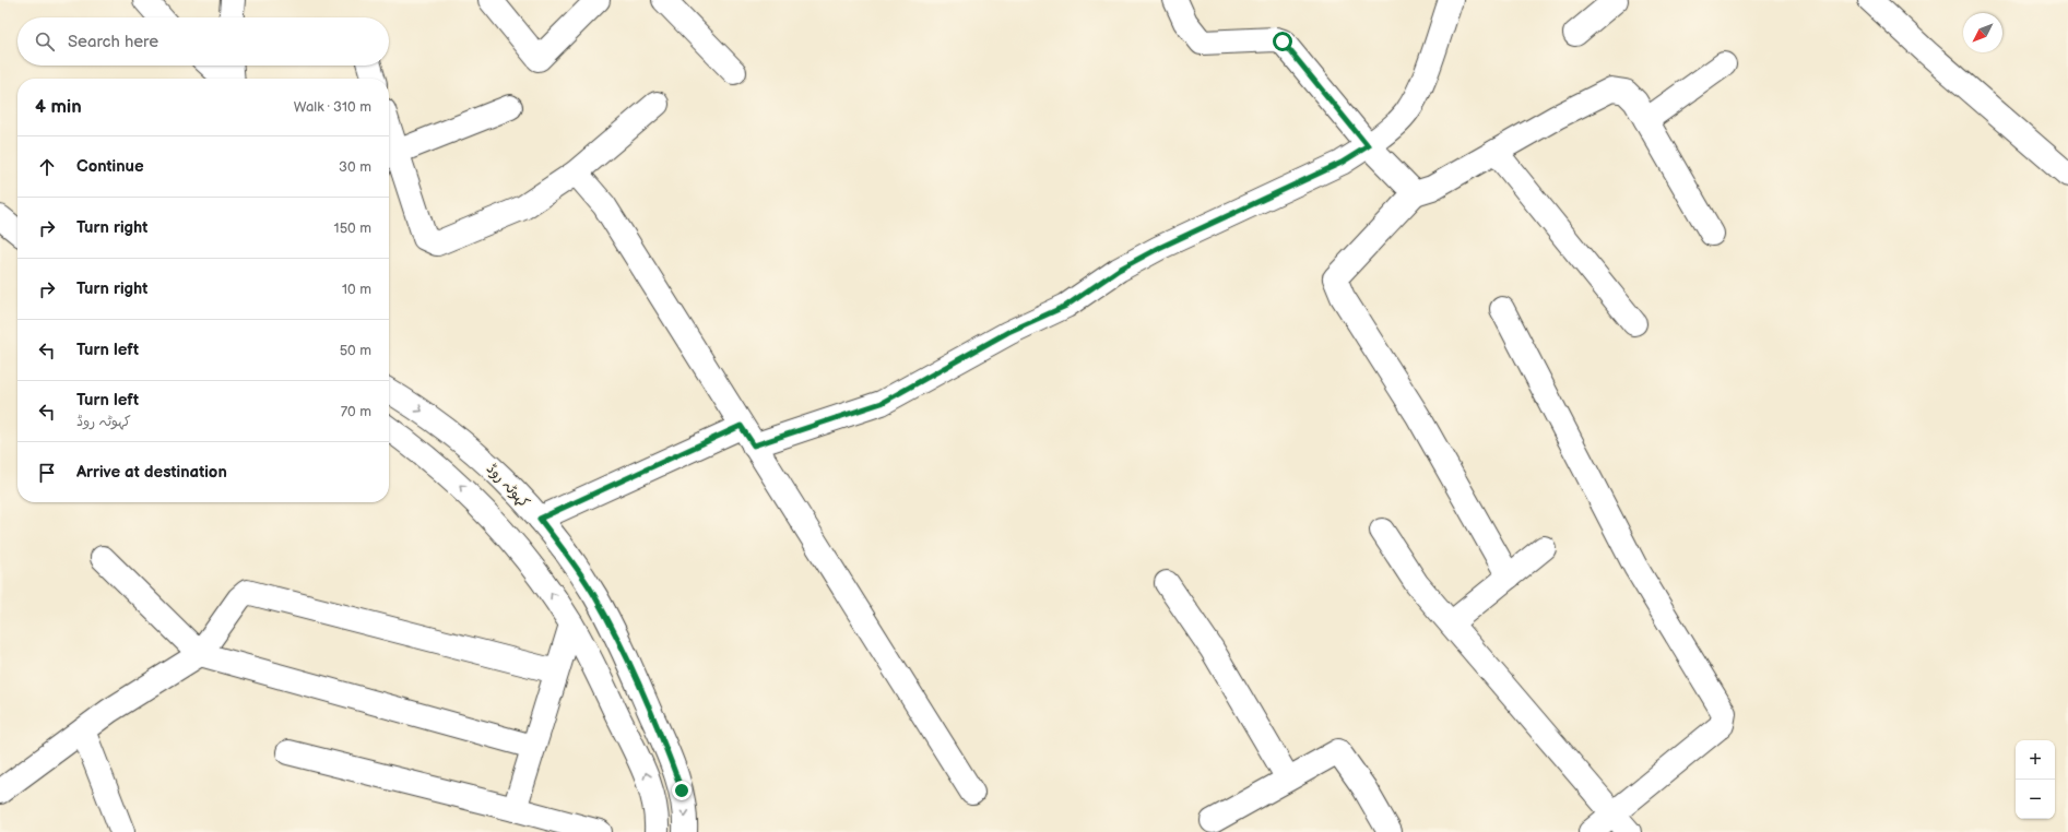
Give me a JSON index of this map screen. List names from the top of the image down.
{
  "streets": {
    "street": ["کہوٹہ روڈ"]
  },
  "north": "bottom left",
  "page": {
    "search": "Search here",
    "heading": ["4 min", "Walk · 310 m"],
    "list": [
      ["Continue", "30 m"],
      ["Turn right", "150 m"],
      ["Turn right", "10 m"],
      ["Turn left", "50 m"],
      ["Turn left", "کہوٹہ روڈ", "70 m"],
      "Arrive at destination"
    ],
    "map_buttons": ["+", "−"]
  }
}
